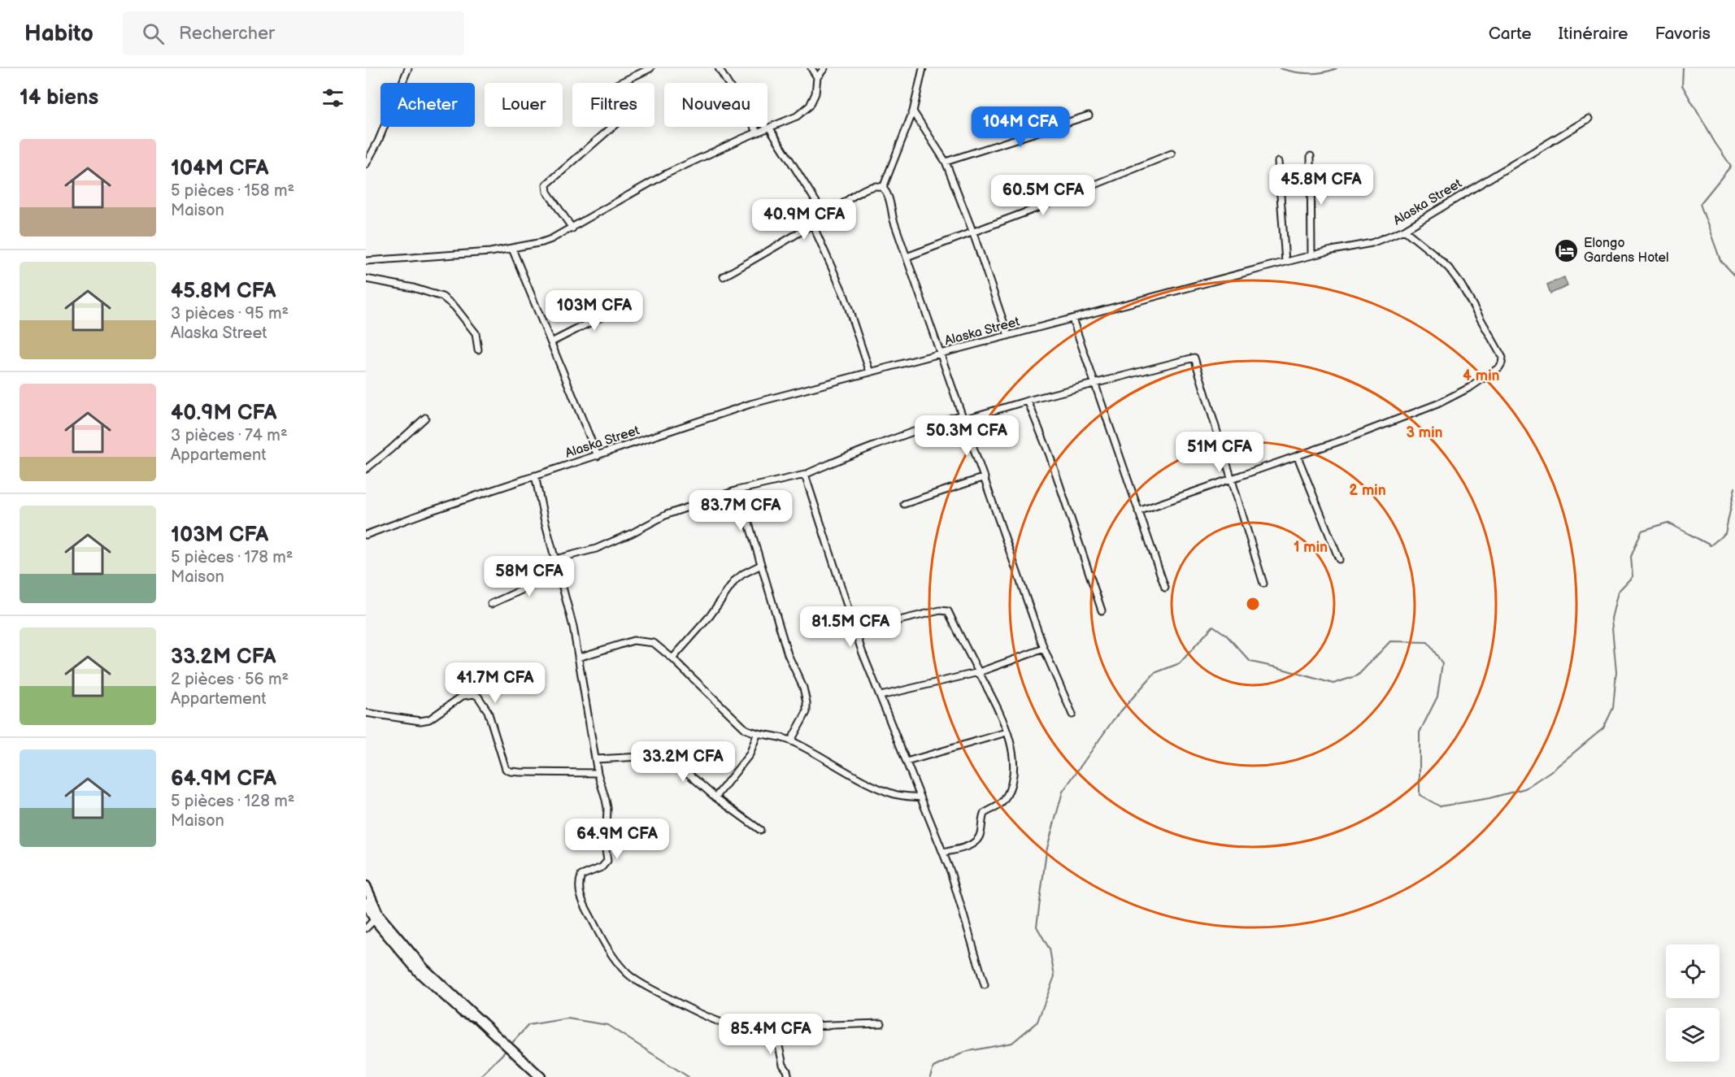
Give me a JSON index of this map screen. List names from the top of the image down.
{
  "streets": {
    "street": ["Alaska Street"]
  },
  "places": {
    "hotel": ["Elongo Gardens Hotel"]
  },
  "page": {
    "header": "Habito",
    "search": "Rechercher",
    "nav": ["Carte", "Itinéraire", "Favoris"],
    "heading": "14 biens",
    "chip": [
      "Acheter",
      "Louer",
      "Filtres",
      "Nouveau"
    ],
    "price": [
      "104M CFA",
      "45.8M CFA",
      "60.5M CFA",
      "40.9M CFA",
      "103M CFA",
      "50.3M CFA",
      "51M CFA",
      "83.7M CFA",
      "58M CFA",
      "81.5M CFA",
      "41.7M CFA",
      "33.2M CFA",
      "64.9M CFA",
      "85.4M CFA"
    ],
    "list": [
      {
        "name": "104M CFA",
        "note": "5 pièces · 158 m² · Maison"
      },
      {
        "name": "45.8M CFA",
        "note": "3 pièces · 95 m² · Alaska Street"
      },
      {
        "name": "40.9M CFA",
        "note": "3 pièces · 74 m² · Appartement"
      },
      {
        "name": "103M CFA",
        "note": "5 pièces · 178 m² · Maison"
      },
      {
        "name": "33.2M CFA",
        "note": "2 pièces · 56 m² · Appartement"
      },
      {
        "name": "64.9M CFA",
        "note": "5 pièces · 128 m² · Maison"
      }
    ]
  },
  "rings": [
    "4 min",
    "3 min",
    "2 min",
    "1 min"
  ]
}
